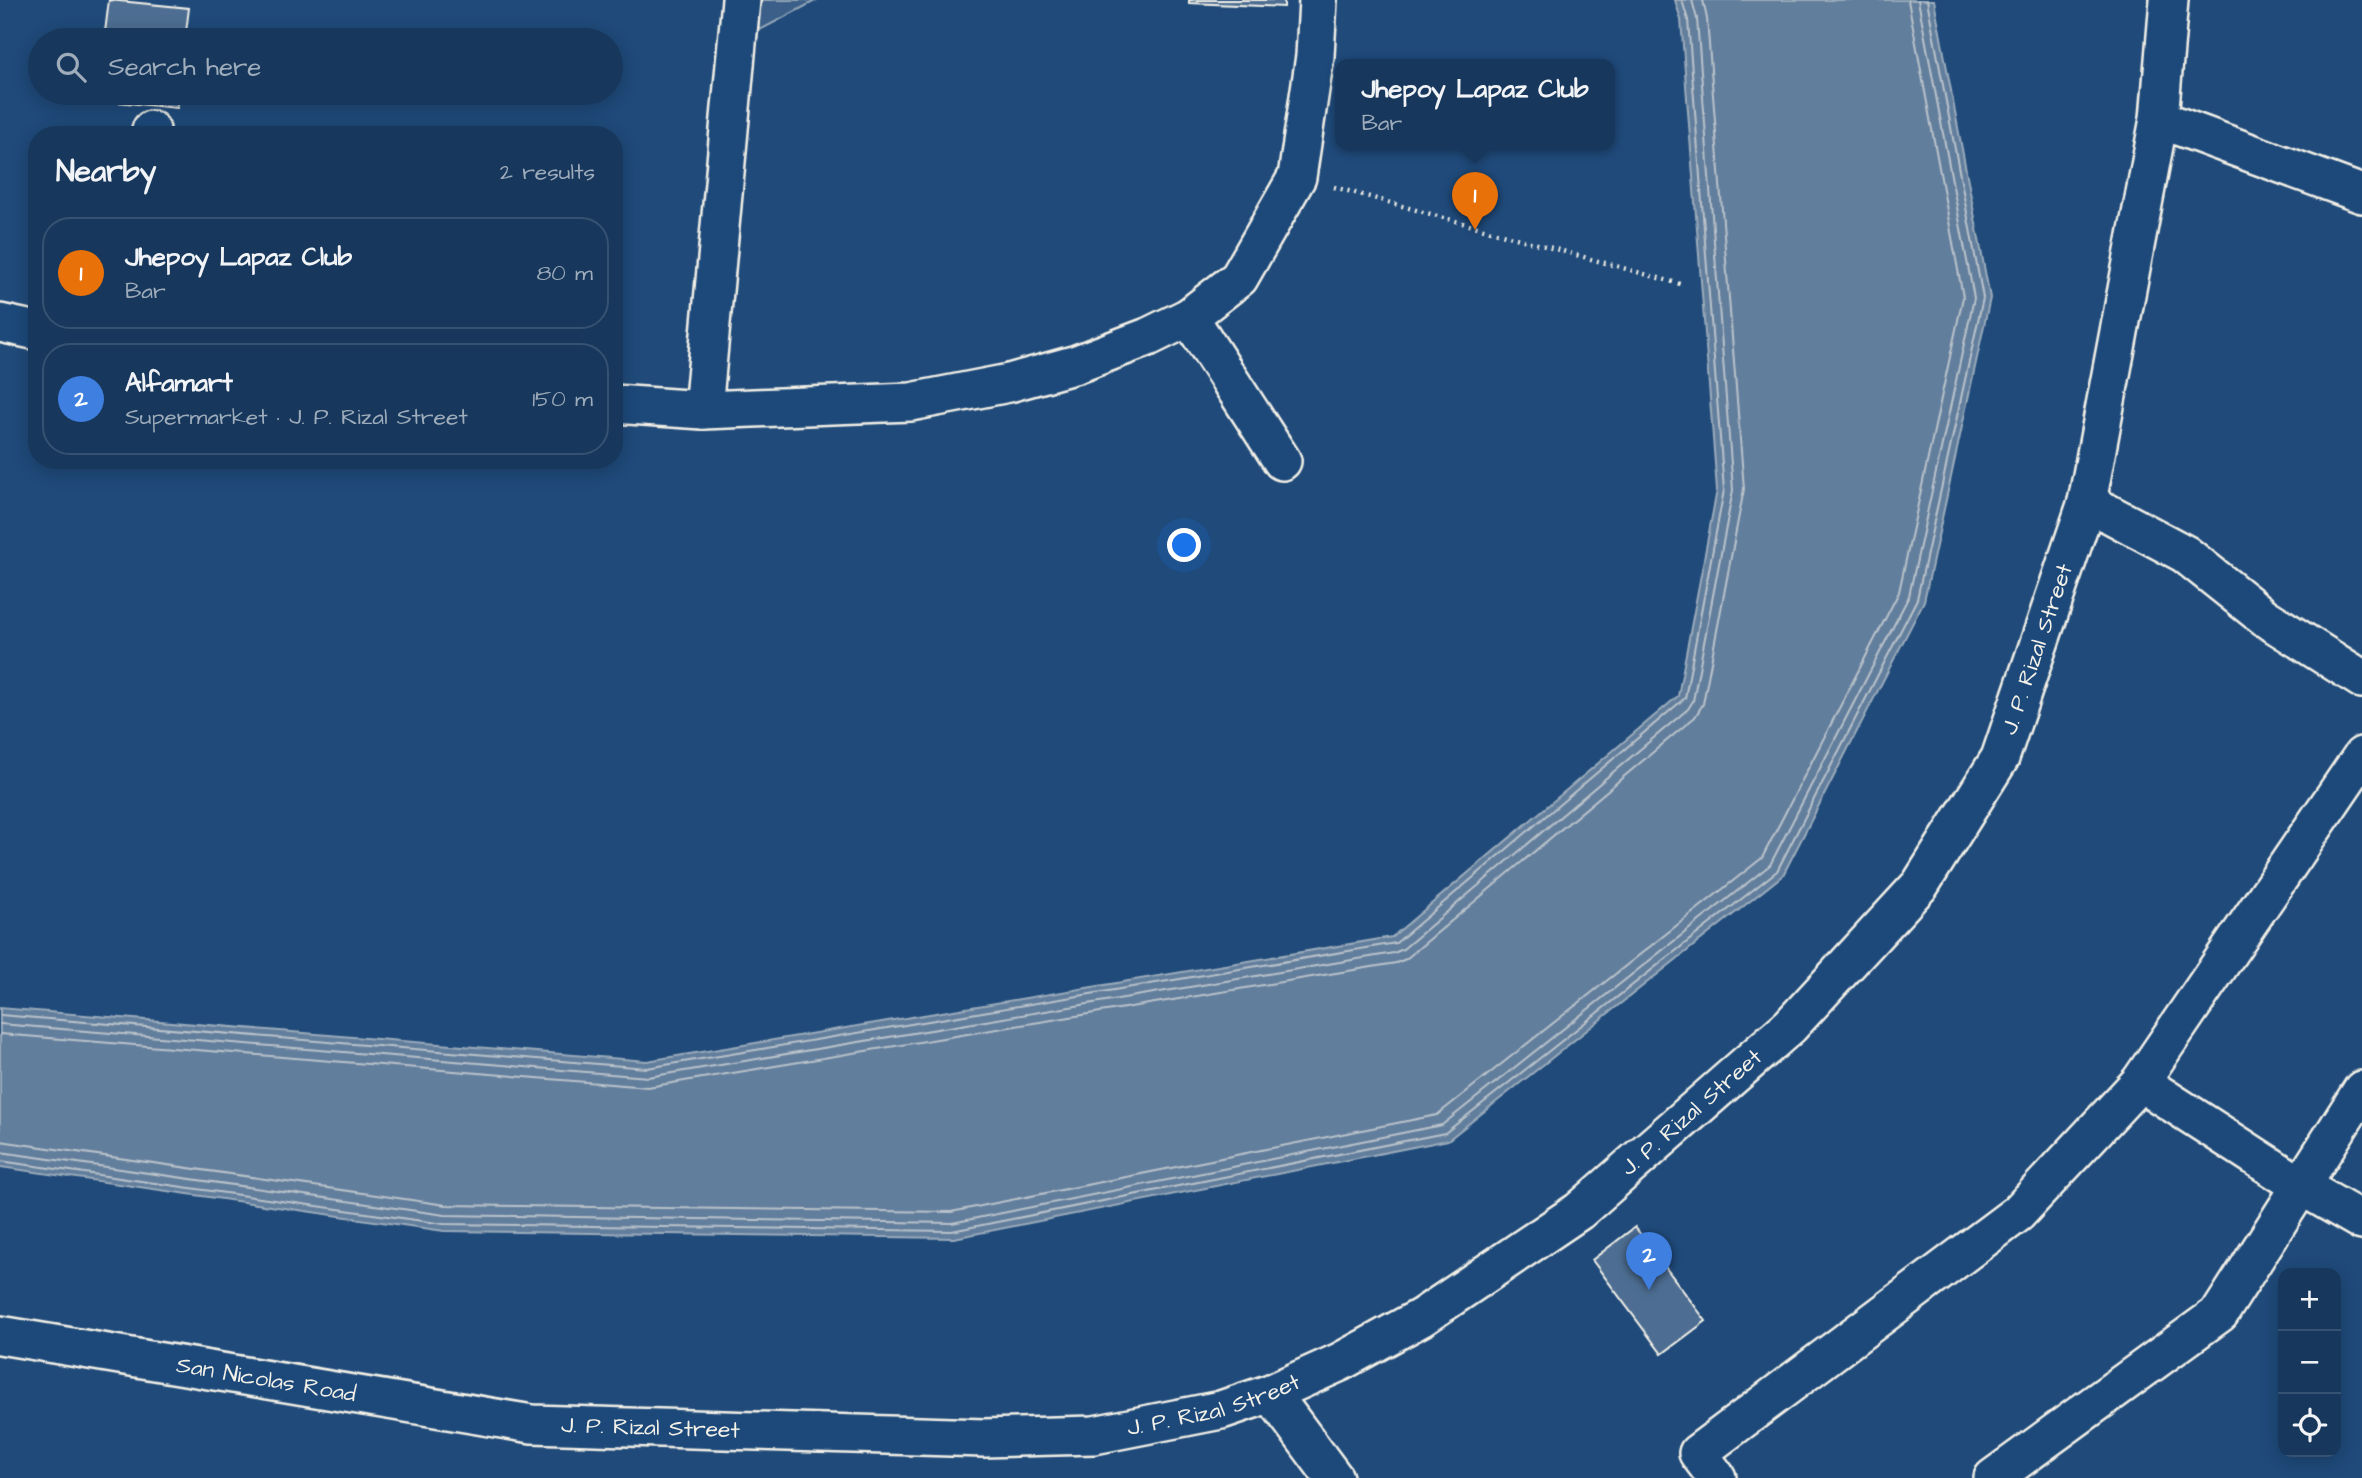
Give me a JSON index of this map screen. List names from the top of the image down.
{
  "streets": {
    "street": ["J. P. Rizal Street", "San Nicolas Road"]
  },
  "crossings": [
    ["J. P. Rizal Street", "San Nicolas Road"]
  ],
  "page": {
    "search": "Search here",
    "popup": ["Jhepoy Lapaz Club", "Bar"],
    "heading": ["Nearby", "2 results"],
    "pins": ["1", "2"],
    "list": [
      {
        "mark": "1",
        "name": "Jhepoy Lapaz Club",
        "note": "Bar",
        "value": "80 m"
      },
      {
        "mark": "2",
        "name": "Alfamart",
        "note": "Supermarket · J. P. Rizal Street",
        "value": "150 m"
      }
    ],
    "map_buttons": ["+", "−"]
  }
}
